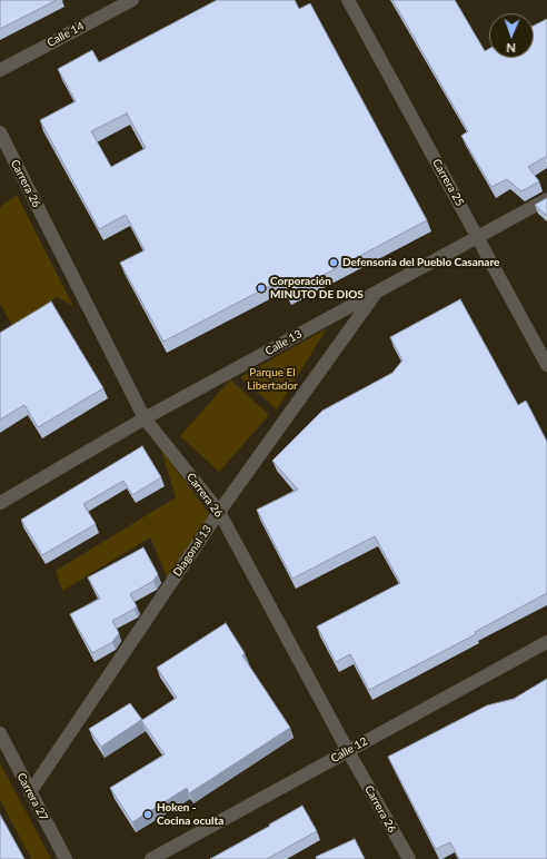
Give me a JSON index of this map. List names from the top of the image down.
{
  "streets": {
    "street": [
      "Calle 14",
      "Carrera 25",
      "Carrera 26",
      "Calle 13",
      "Diagonal 13",
      "Calle 12",
      "Carrera 27"
    ]
  },
  "crossings": [
    ["Carrera 25", "Calle 13"],
    ["Carrera 26", "Calle 13"],
    ["Carrera 26", "Diagonal 13"],
    ["Carrera 26", "Calle 12"],
    ["Calle 13", "Diagonal 13"],
    ["Diagonal 13", "Carrera 27"]
  ],
  "parks": ["Parque El Libertador"],
  "places": ["Defensoría del Pueblo Casanare", "Corporación MINUTO DE DIOS", "Hoken - Cocina oculta"],
  "north": "bottom"
}
